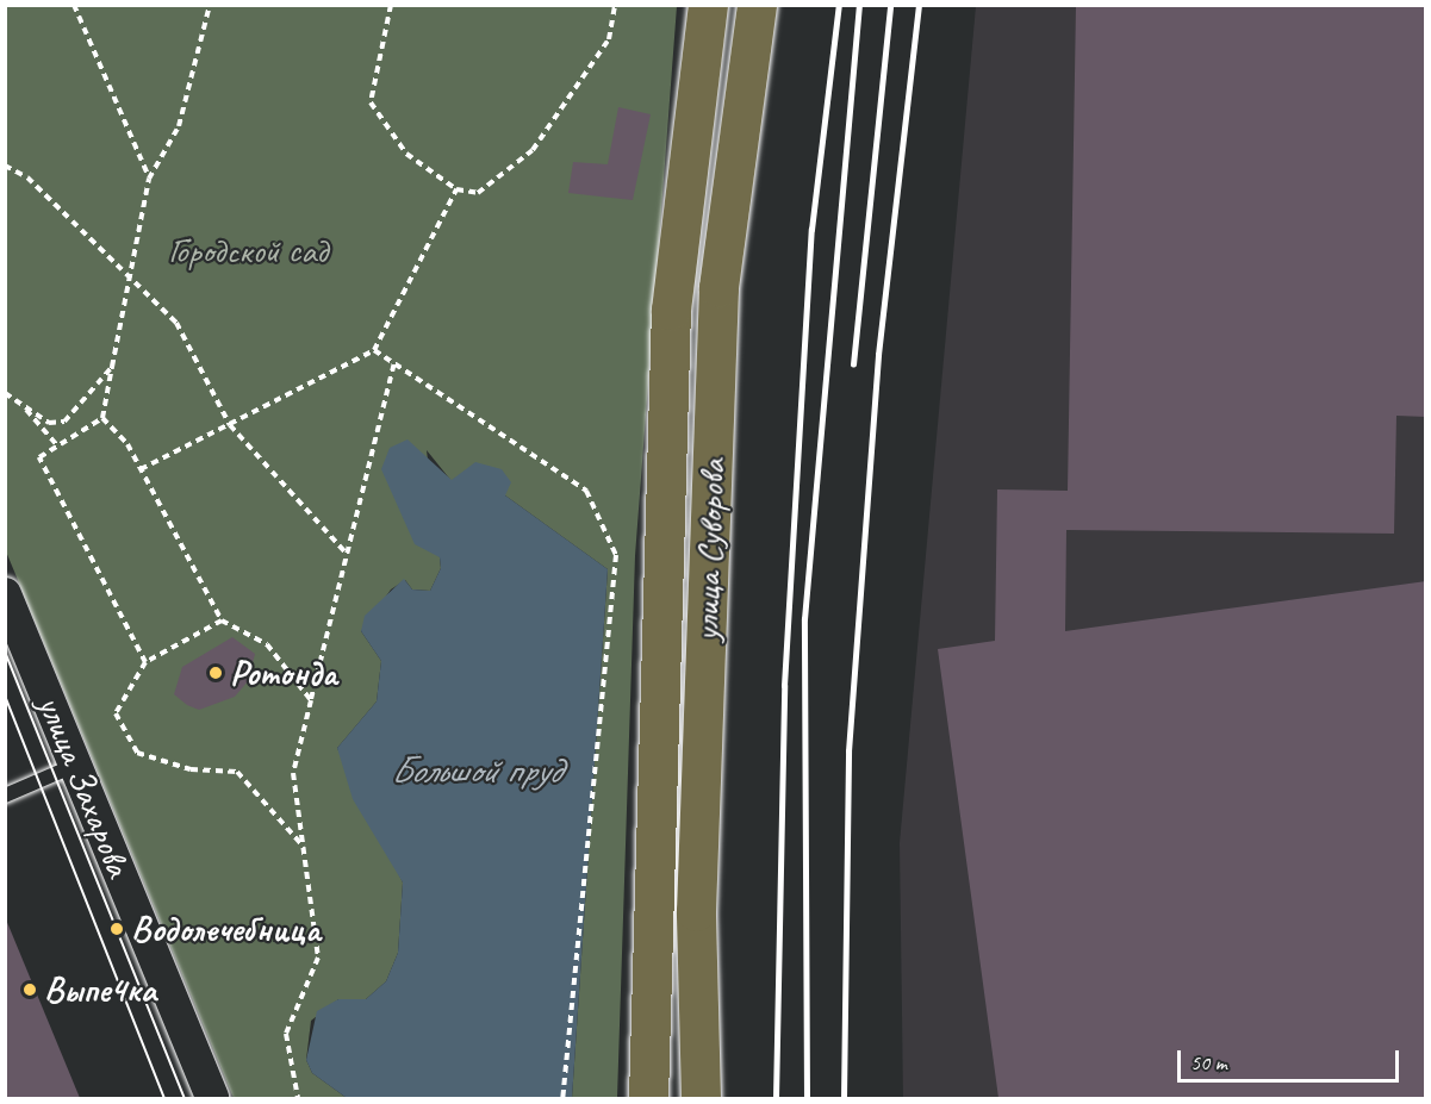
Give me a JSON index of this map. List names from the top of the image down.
{
  "streets": {
    "main road": ["улица Суворова"],
    "street": ["улица Захарова"]
  },
  "water": ["Большой пруд"],
  "parks": ["Городской сад"],
  "places": ["Ротонда", "Водолечебница", "Выпе4ка"],
  "scale_bar": "50 m"
}
